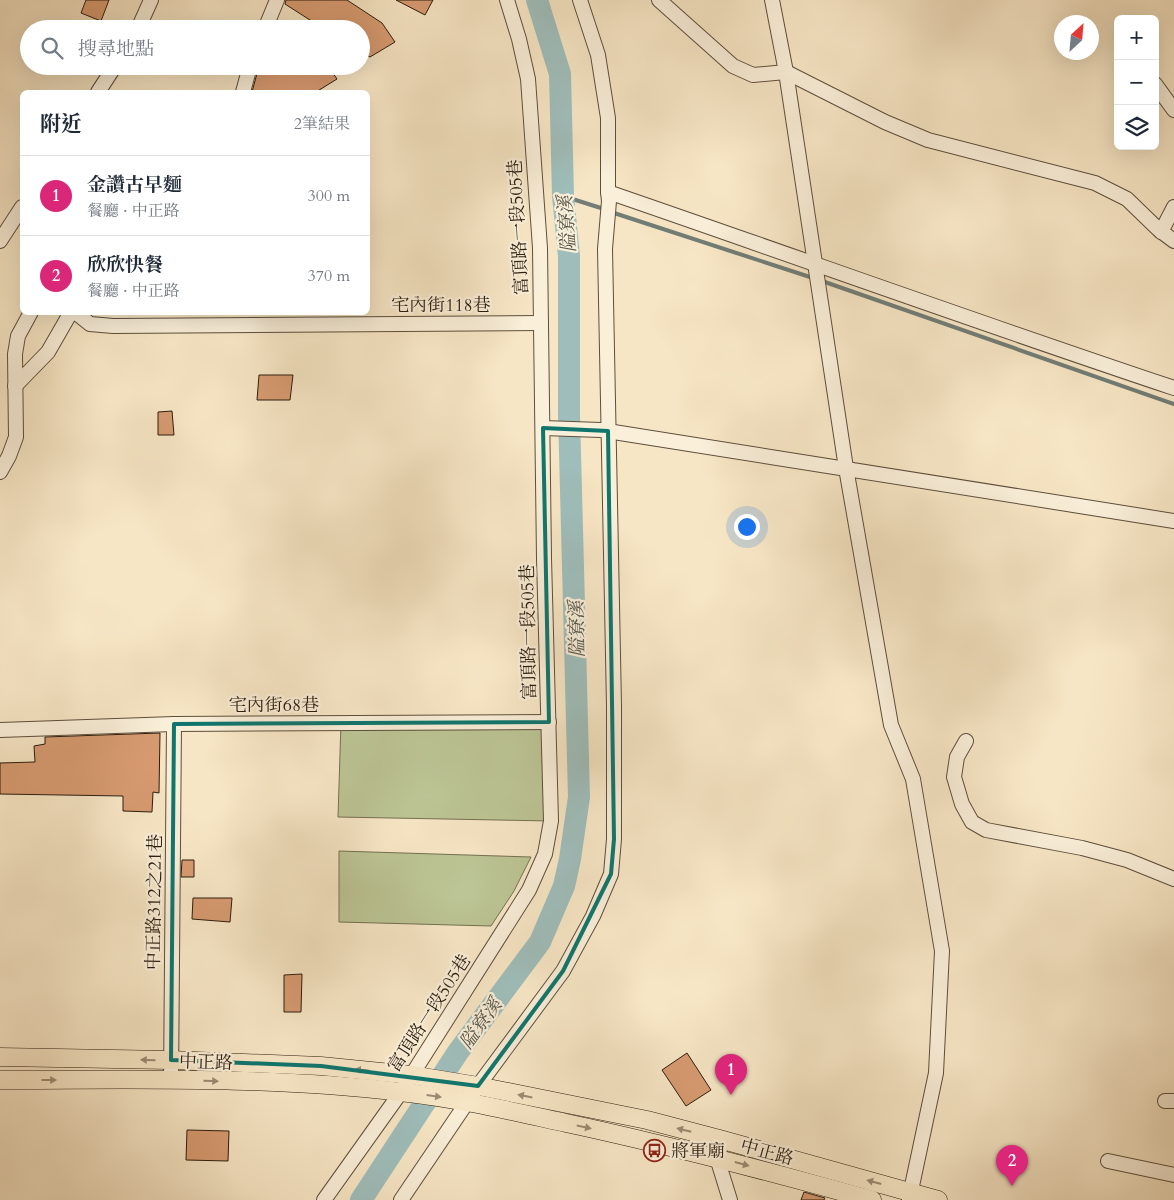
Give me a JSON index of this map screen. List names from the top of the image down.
{
  "streets": {
    "main road": ["中正路"],
    "street": [
      "富頂路一段505巷",
      "宅內街118巷",
      "宅內街68巷",
      "中正路312之21巷"
    ]
  },
  "crossings": [
    ["富頂路一段505巷", "宅內街118巷"],
    ["富頂路一段505巷", "宅內街68巷"],
    ["富頂路一段505巷", "中正路"],
    ["宅內街68巷", "中正路312之21巷"],
    ["中正路312之21巷", "中正路"]
  ],
  "water": ["隘寮溪"],
  "places": {
    "bus stop": ["將軍廟"]
  },
  "north": "top right",
  "page": {
    "map_buttons": ["+", "−"],
    "search": "搜尋地點",
    "heading": ["附近", "2筆結果"],
    "list": [
      {
        "mark": "1",
        "name": "金讚古早麵",
        "note": "餐廳 · 中正路",
        "value": "300 m"
      },
      {
        "mark": "2",
        "name": "欣欣快餐",
        "note": "餐廳 · 中正路",
        "value": "370 m"
      }
    ],
    "pins": ["1", "2"]
  }
}
